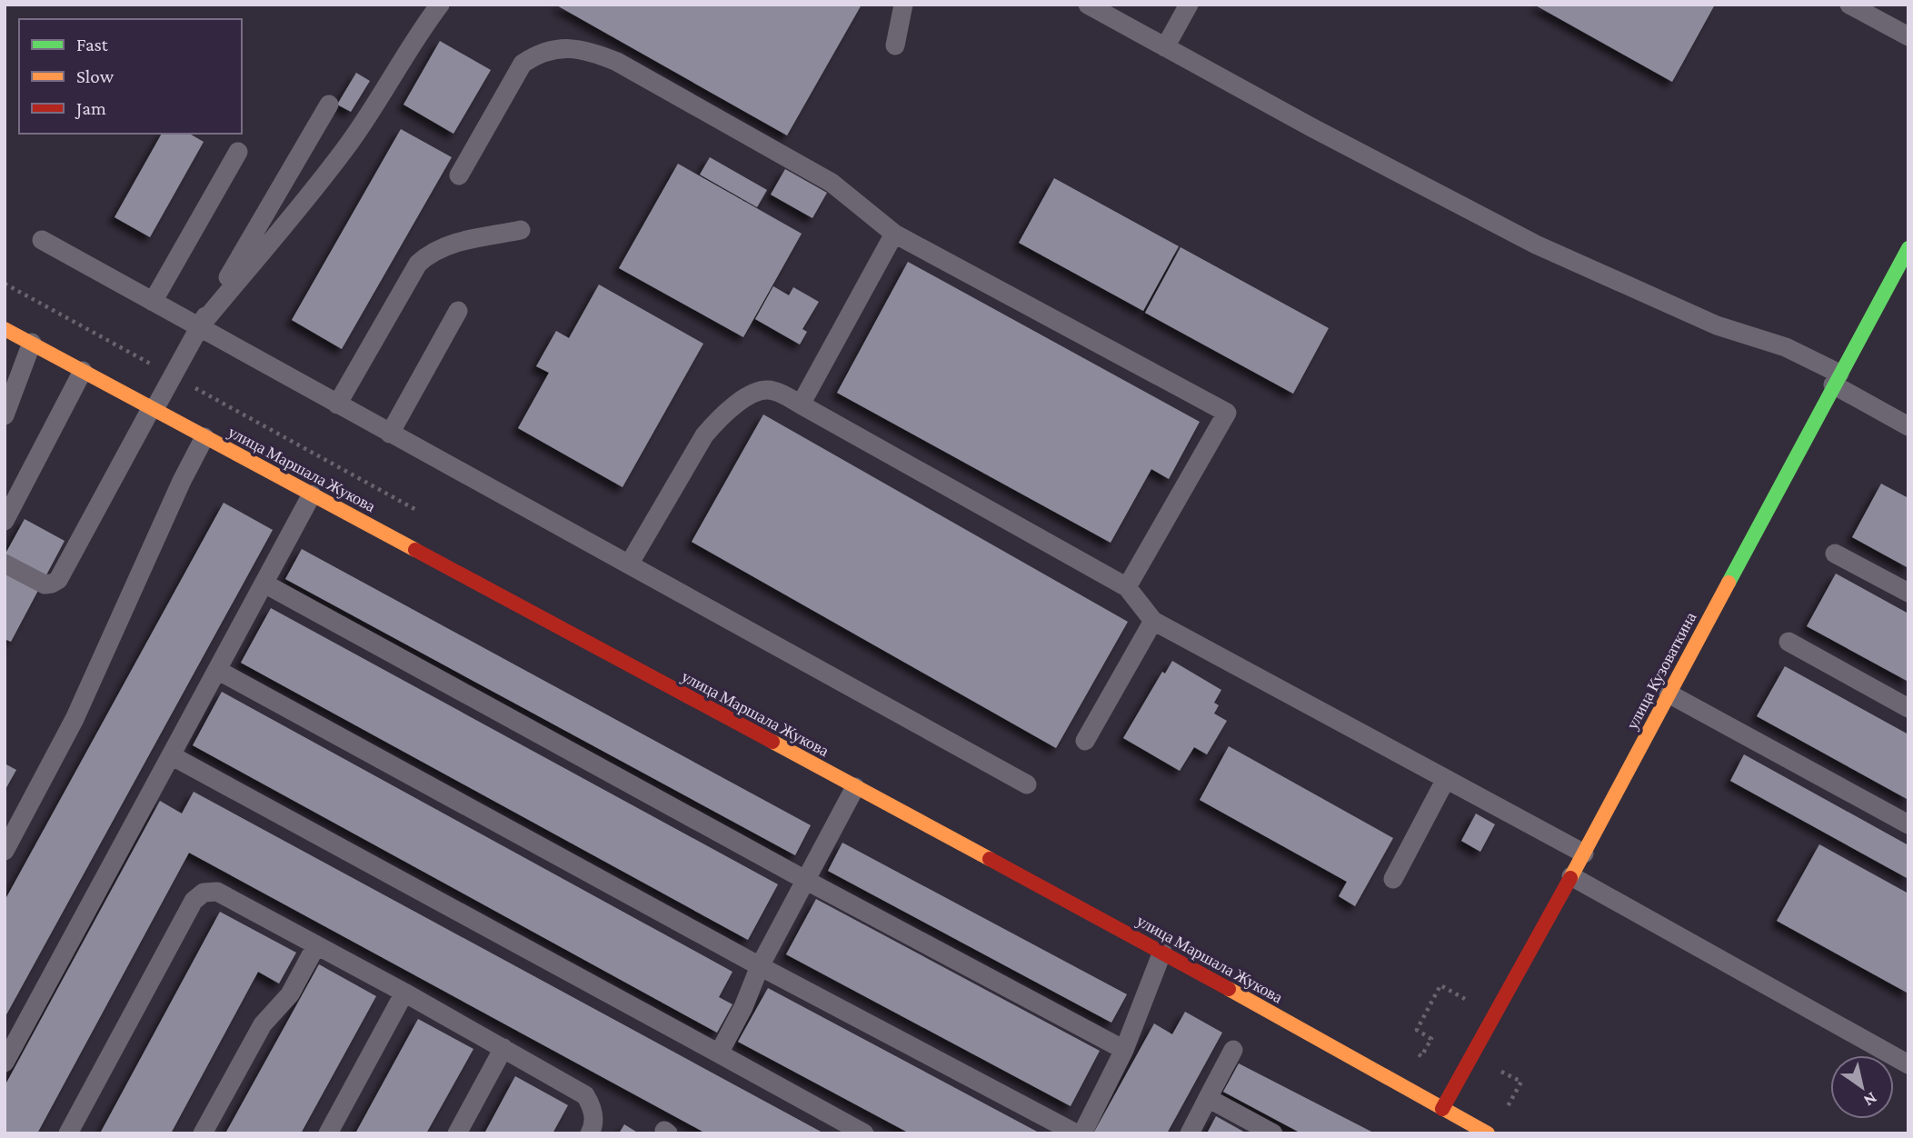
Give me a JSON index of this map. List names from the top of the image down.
{
  "streets": {
    "main road": ["улица Маршала Жукова", "улица Кузоваткина"]
  },
  "crossings": [
    ["улица Маршала Жукова", "улица Кузоваткина"]
  ],
  "legend": ["Fast", "Slow", "Jam"],
  "north": "bottom right"
}
